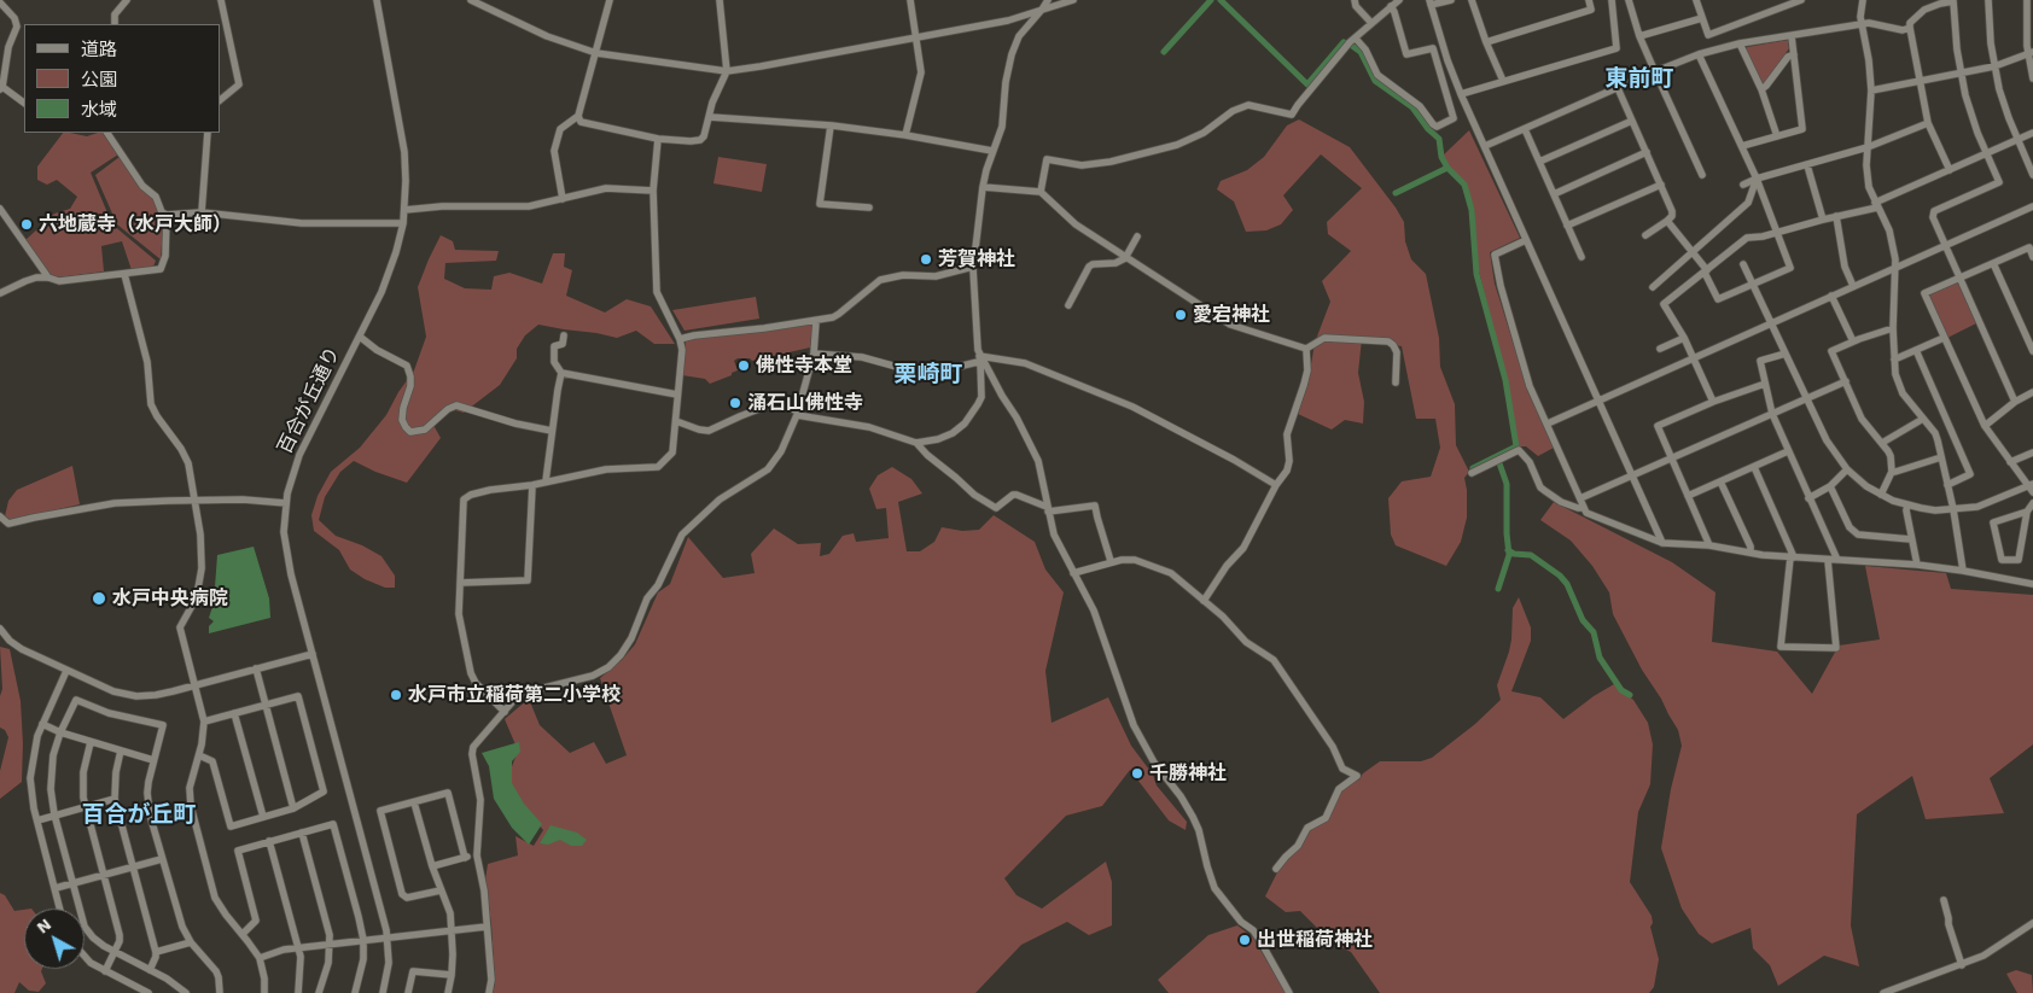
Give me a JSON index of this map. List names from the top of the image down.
{
  "streets": {
    "street": ["百合が丘通り"]
  },
  "districts": ["東前町", "栗崎町", "百合が丘町"],
  "places": [
    "六地蔵寺（水戸大師）",
    "芳賀神社",
    "愛宕神社",
    "佛性寺本堂",
    "涌石山佛性寺",
    "水戸中央病院",
    "水戸市立稲荷第二小学校",
    "千勝神社",
    "出世稲荷神社"
  ],
  "legend": ["道路", "公園", "水域"],
  "north": "top left"
}
